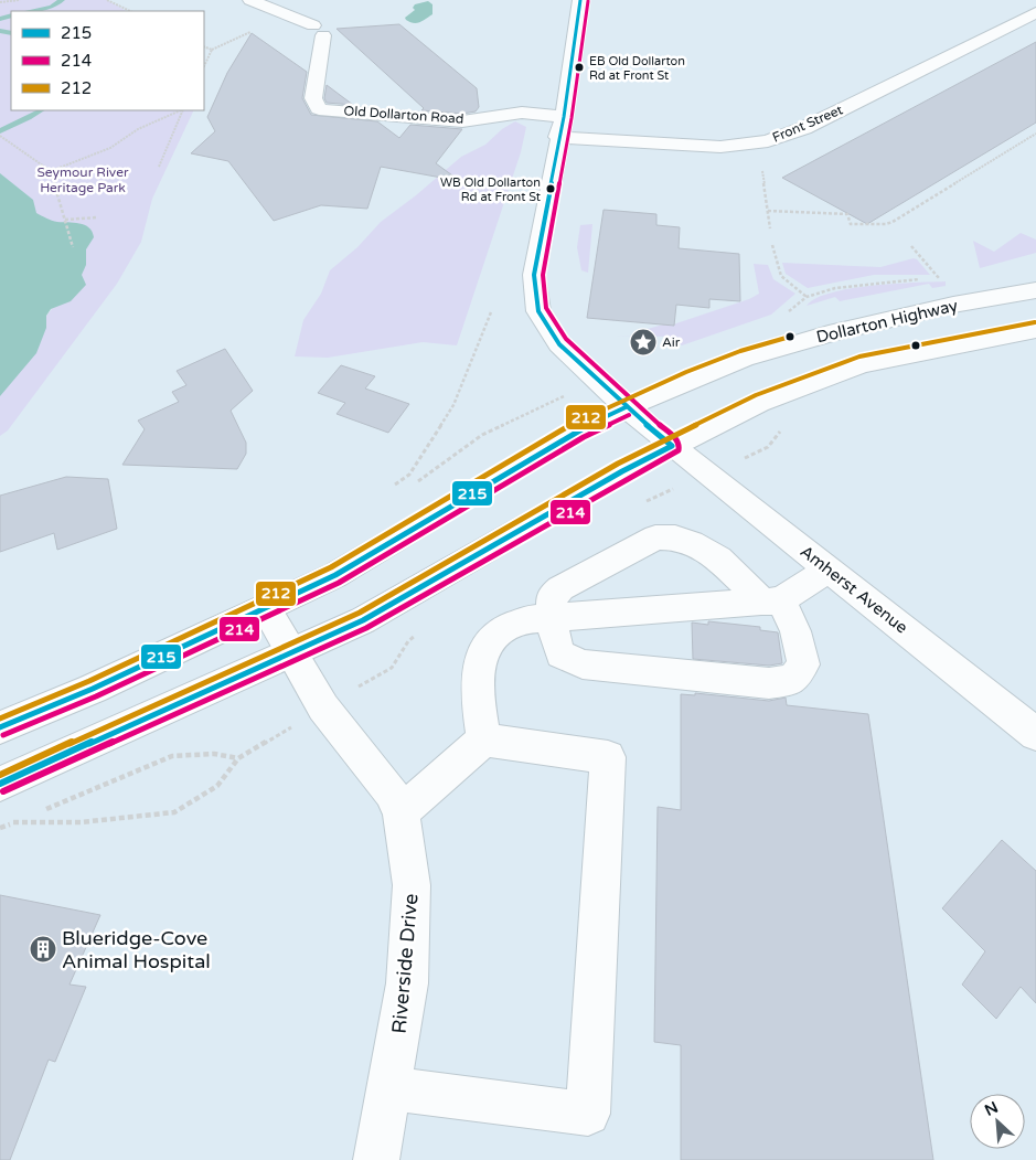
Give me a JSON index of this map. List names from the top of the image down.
{
  "streets": {
    "street": [
      "Old Dollarton Road",
      "Front Street",
      "Dollarton Highway",
      "Amherst Avenue",
      "Riverside Drive"
    ]
  },
  "crossings": [
    ["Old Dollarton Road", "Front Street"],
    ["Dollarton Highway", "Riverside Drive"]
  ],
  "parks": ["Seymour River Heritage Park"],
  "places": {
    "other": ["EB Old Dollarton Rd at Front St", "WB Old Dollarton Rd at Front St"],
    "place": ["Air"],
    "building": ["Blueridge-Cove Animal Hospital"]
  },
  "lines": ["transit line 215", "transit line 214", "transit line 212"],
  "legend": ["215", "214", "212"],
  "north": "top left"
}
